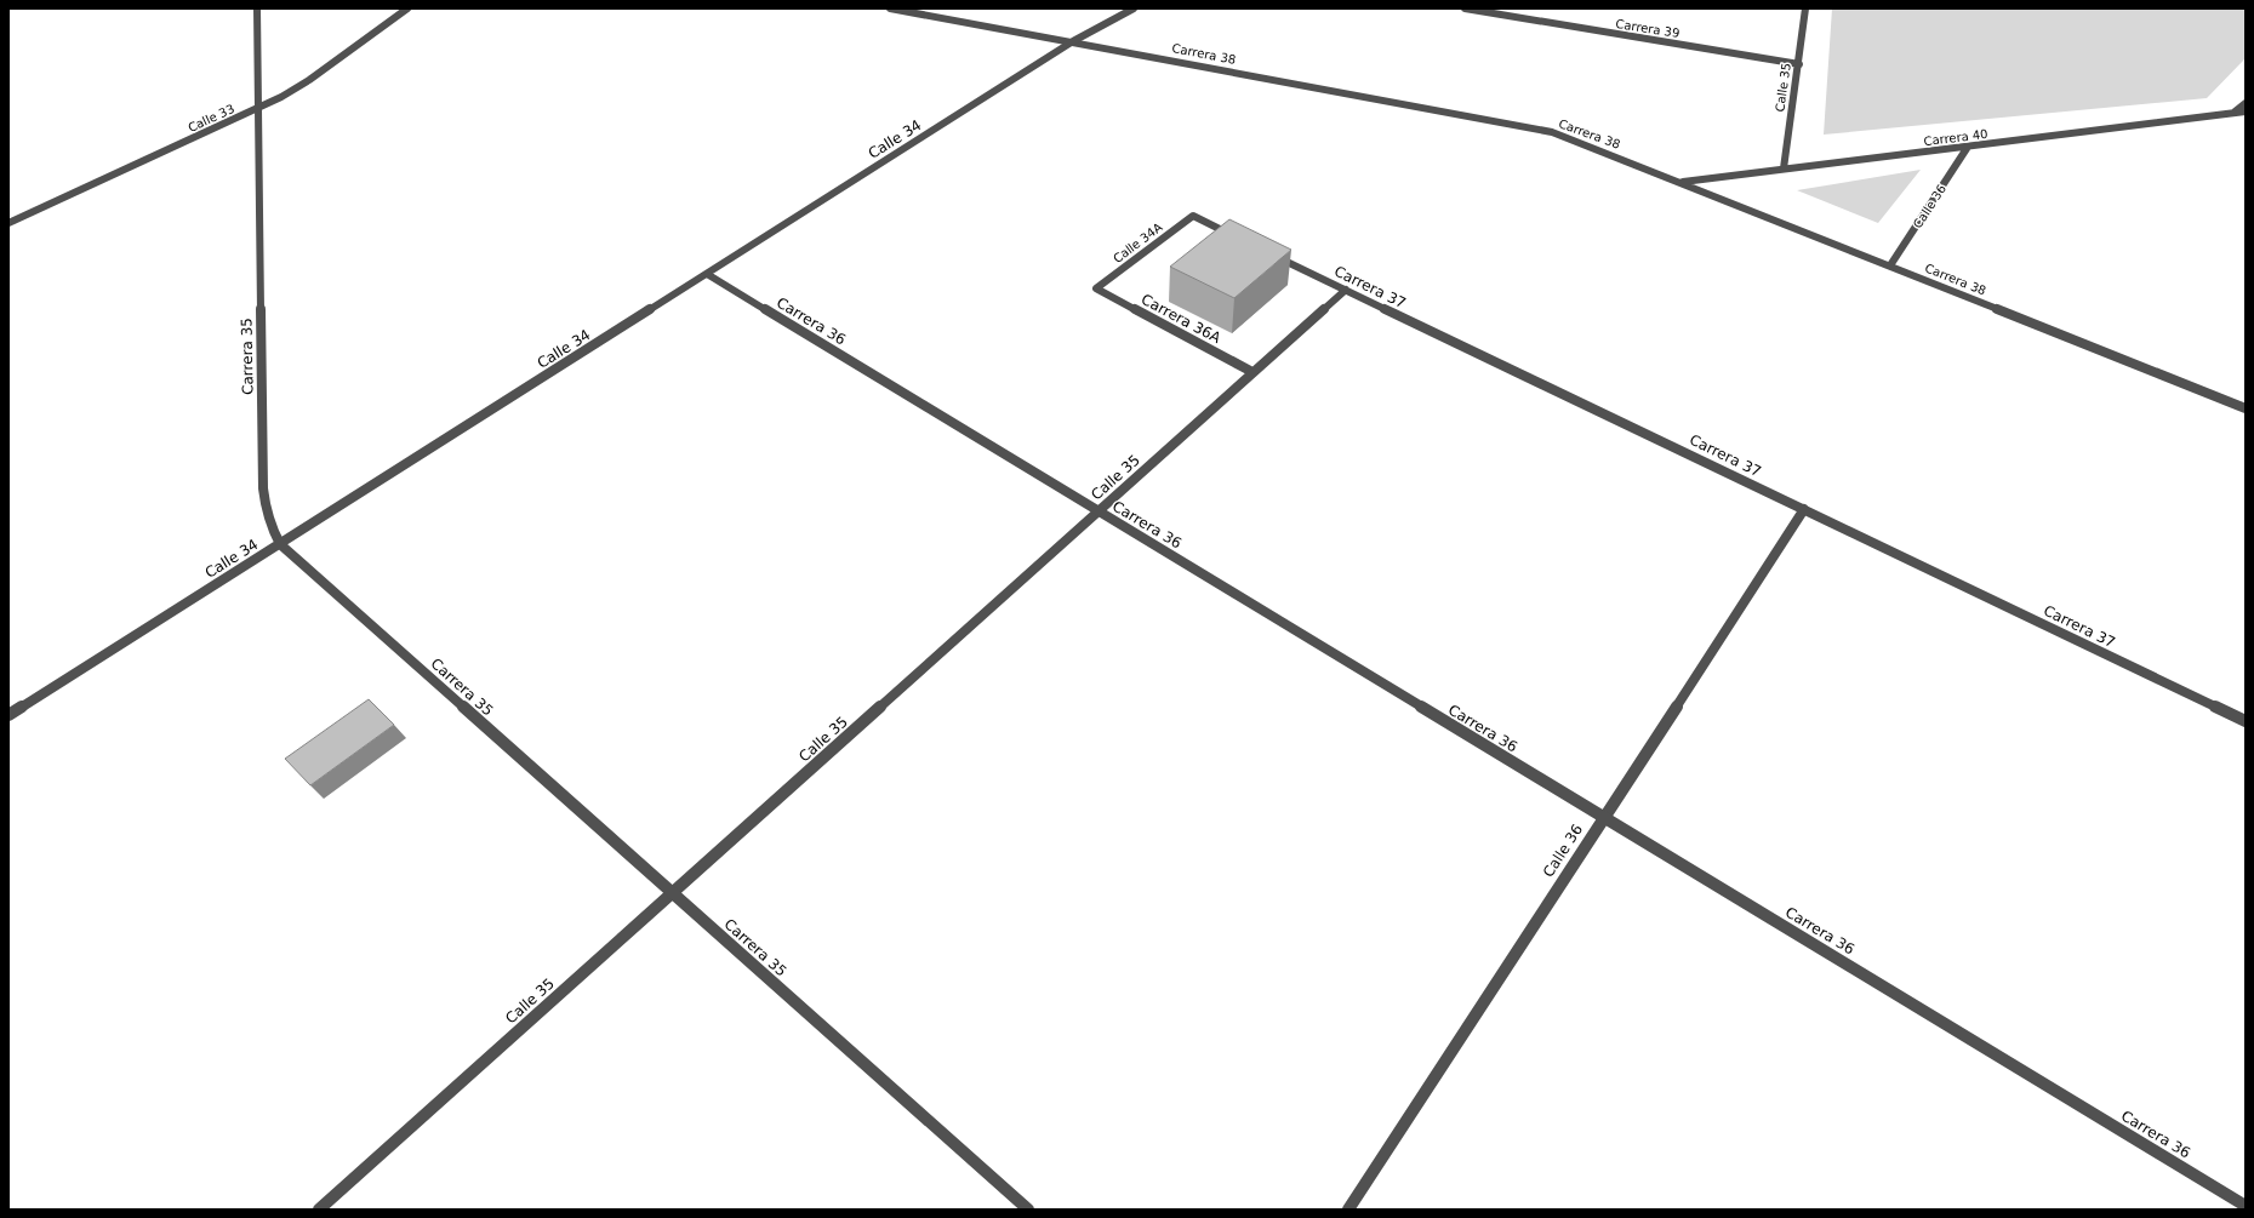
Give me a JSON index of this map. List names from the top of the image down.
{
  "streets": {
    "street": [
      "Carrera 39",
      "Carrera 38",
      "Calle 35",
      "Calle 33",
      "Carrera 40",
      "Calle 34",
      "Calle 36",
      "Calle 34A",
      "Carrera 37",
      "Carrera 36A",
      "Carrera 36",
      "Carrera 35"
    ]
  },
  "crossings": [
    ["Carrera 39", "Calle 35"],
    ["Carrera 38", "Carrera 40"],
    ["Carrera 38", "Calle 34"],
    ["Carrera 38", "Calle 36"],
    ["Calle 35", "Carrera 40"],
    ["Calle 35", "Carrera 37"],
    ["Calle 35", "Carrera 36A"],
    ["Calle 35", "Carrera 36"],
    ["Calle 35", "Carrera 35"],
    ["Calle 33", "Carrera 35"],
    ["Carrera 40", "Calle 36"],
    ["Calle 34", "Carrera 36"],
    ["Calle 34", "Carrera 35"],
    ["Calle 36", "Carrera 37"],
    ["Calle 36", "Carrera 36"],
    ["Calle 34A", "Carrera 36A"]
  ]
}
